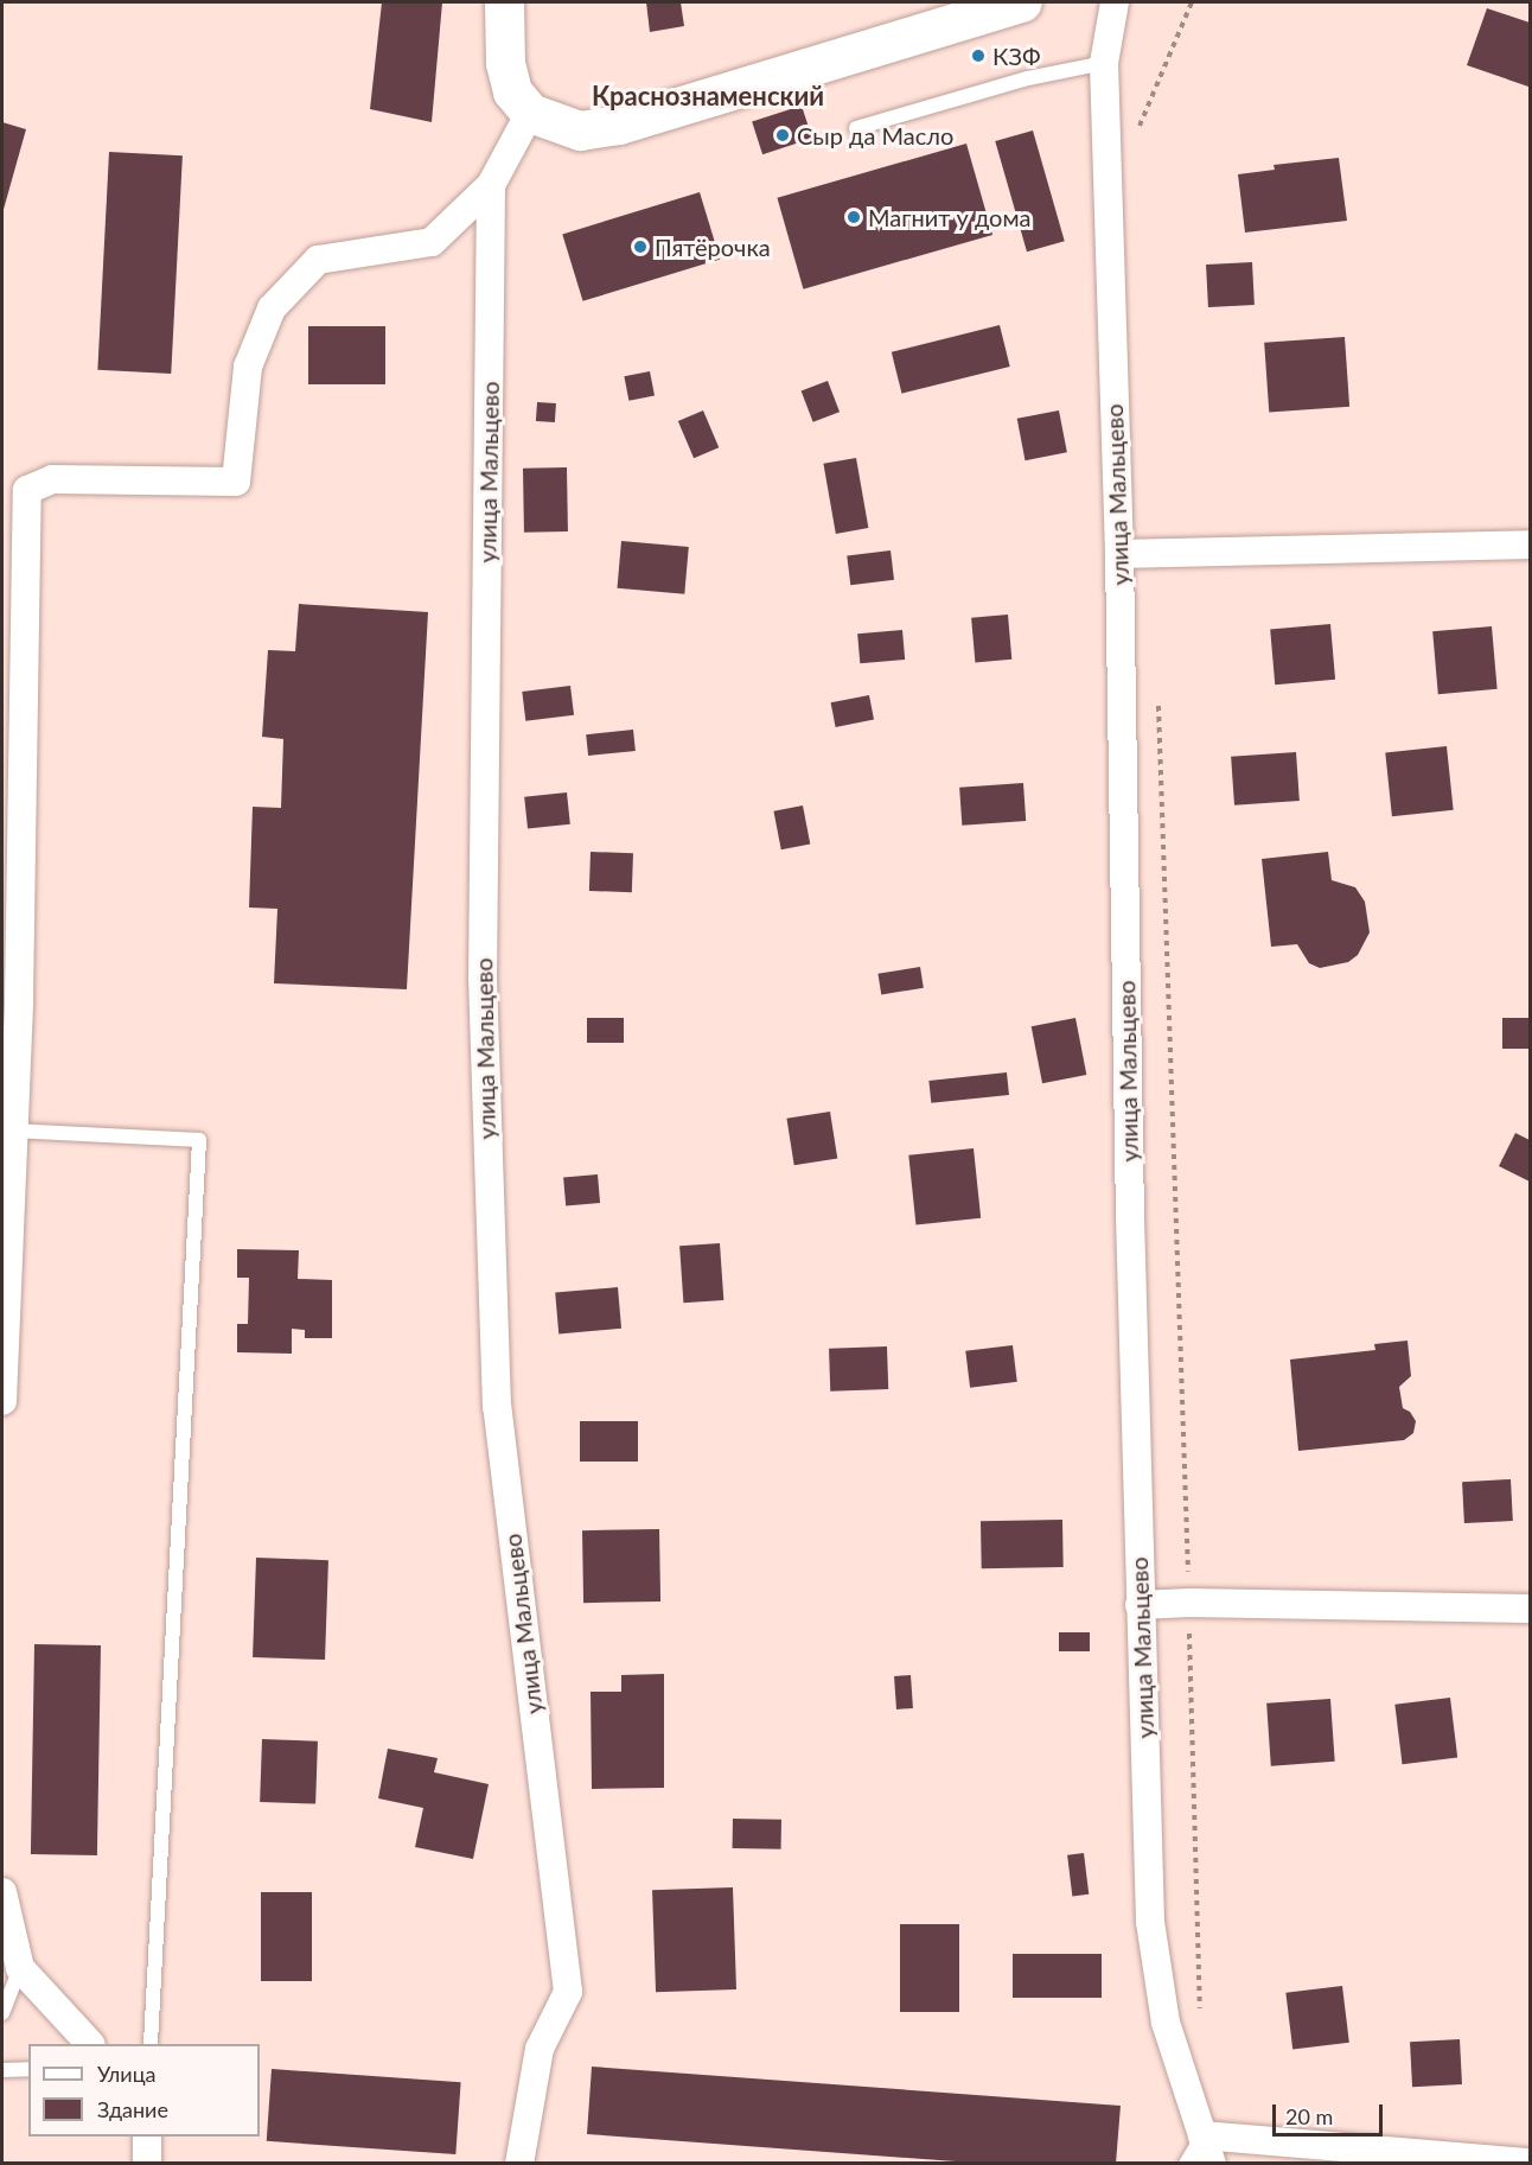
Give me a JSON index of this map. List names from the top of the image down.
{
  "streets": {
    "street": ["улица Мальцево"]
  },
  "districts": ["Краснознаменский"],
  "places": [
    "КЗФ",
    "Сыр да Масло",
    "Магнит у дома",
    "Пятёрочка"
  ],
  "legend": ["Улица", "Здание"],
  "scale_bar": "20 m"
}
